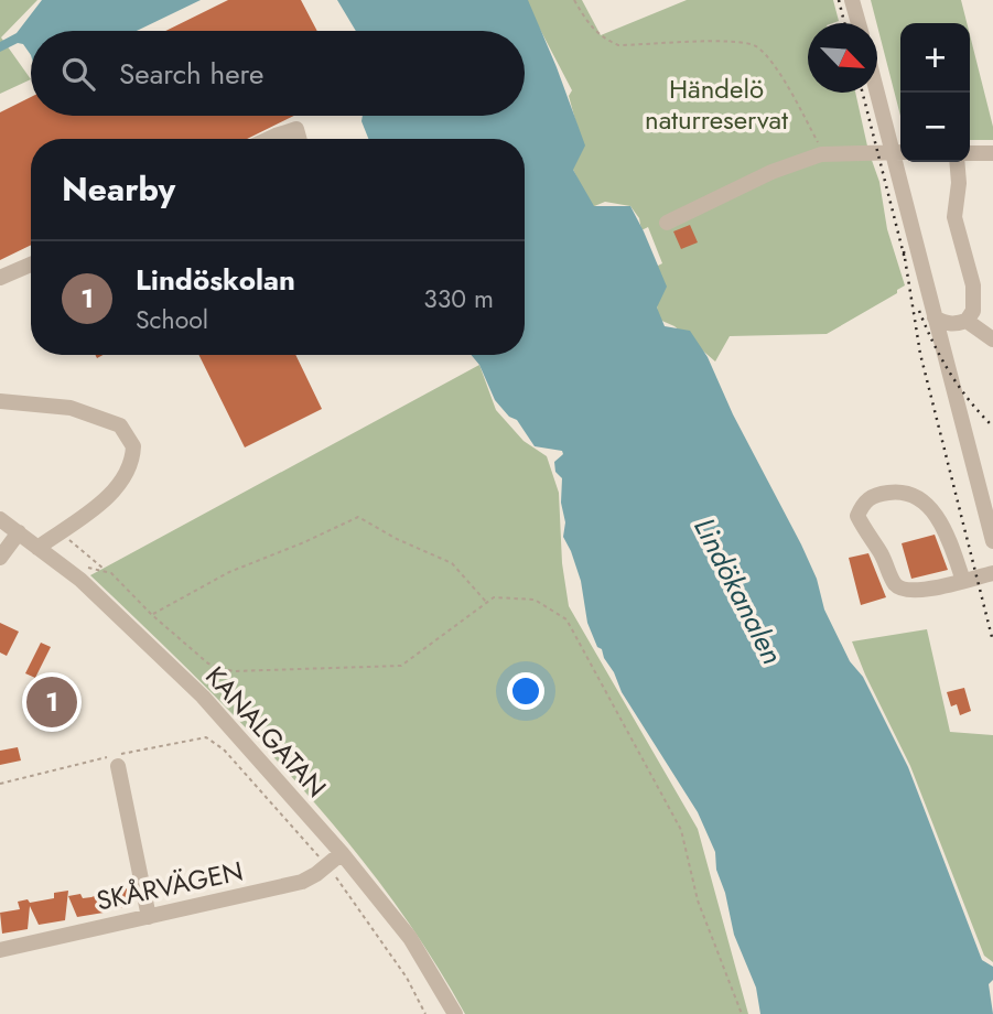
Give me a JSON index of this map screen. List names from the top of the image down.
{
  "streets": {
    "street": ["KANALGATAN", "SKÅRVÄGEN"]
  },
  "crossings": [
    ["KANALGATAN", "SKÅRVÄGEN"]
  ],
  "water": ["Lindökanalen"],
  "parks": ["Händelö naturreservat"],
  "north": "bottom right",
  "page": {
    "map_buttons": ["+", "−"],
    "search": "Search here",
    "heading": "Nearby",
    "list": [
      {
        "mark": "1",
        "name": "Lindöskolan",
        "note": "School",
        "value": "330 m"
      }
    ],
    "pins": "1"
  }
}
